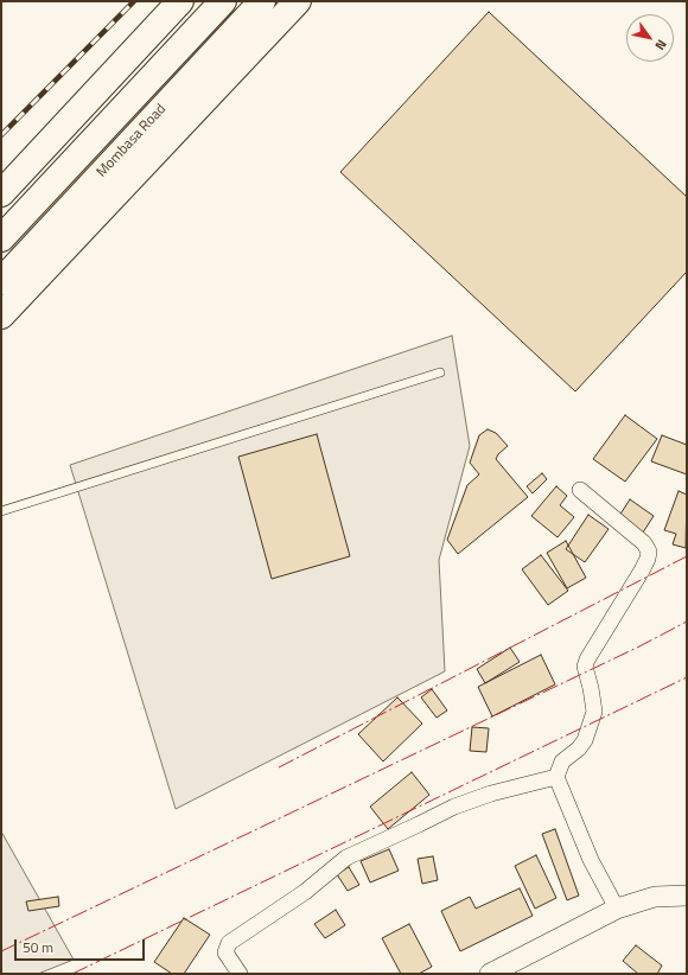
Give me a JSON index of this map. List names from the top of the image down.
{
  "streets": {
    "highway": ["Mombasa Road"]
  },
  "scale_bar": "50 m",
  "north": "bottom right"
}
